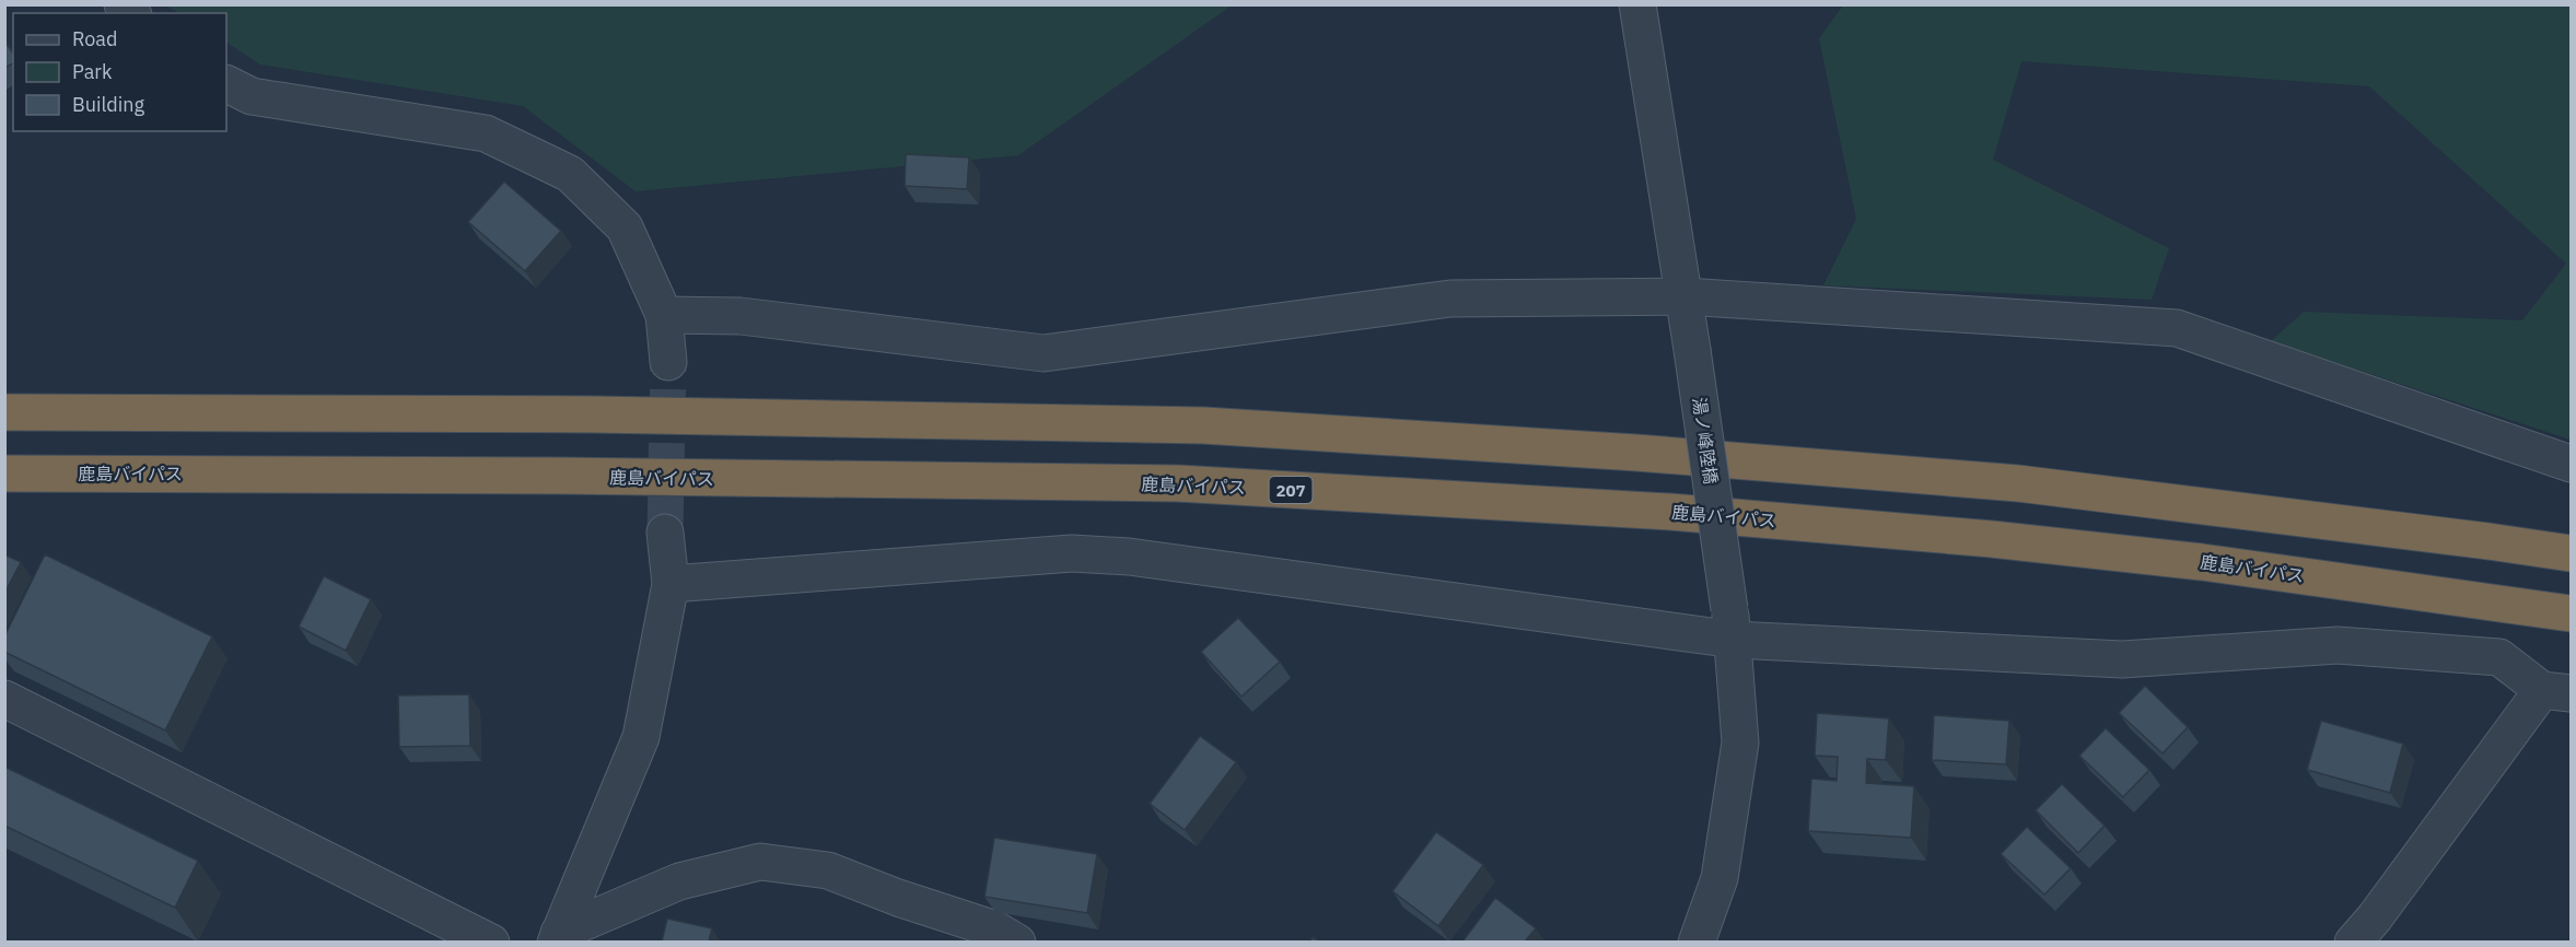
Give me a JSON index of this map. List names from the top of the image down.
{
  "streets": {
    "highway": ["鹿島バイパス", "207"],
    "street": ["湯ノ峰陸橋"]
  },
  "legend": ["Road", "Park", "Building"]
}
